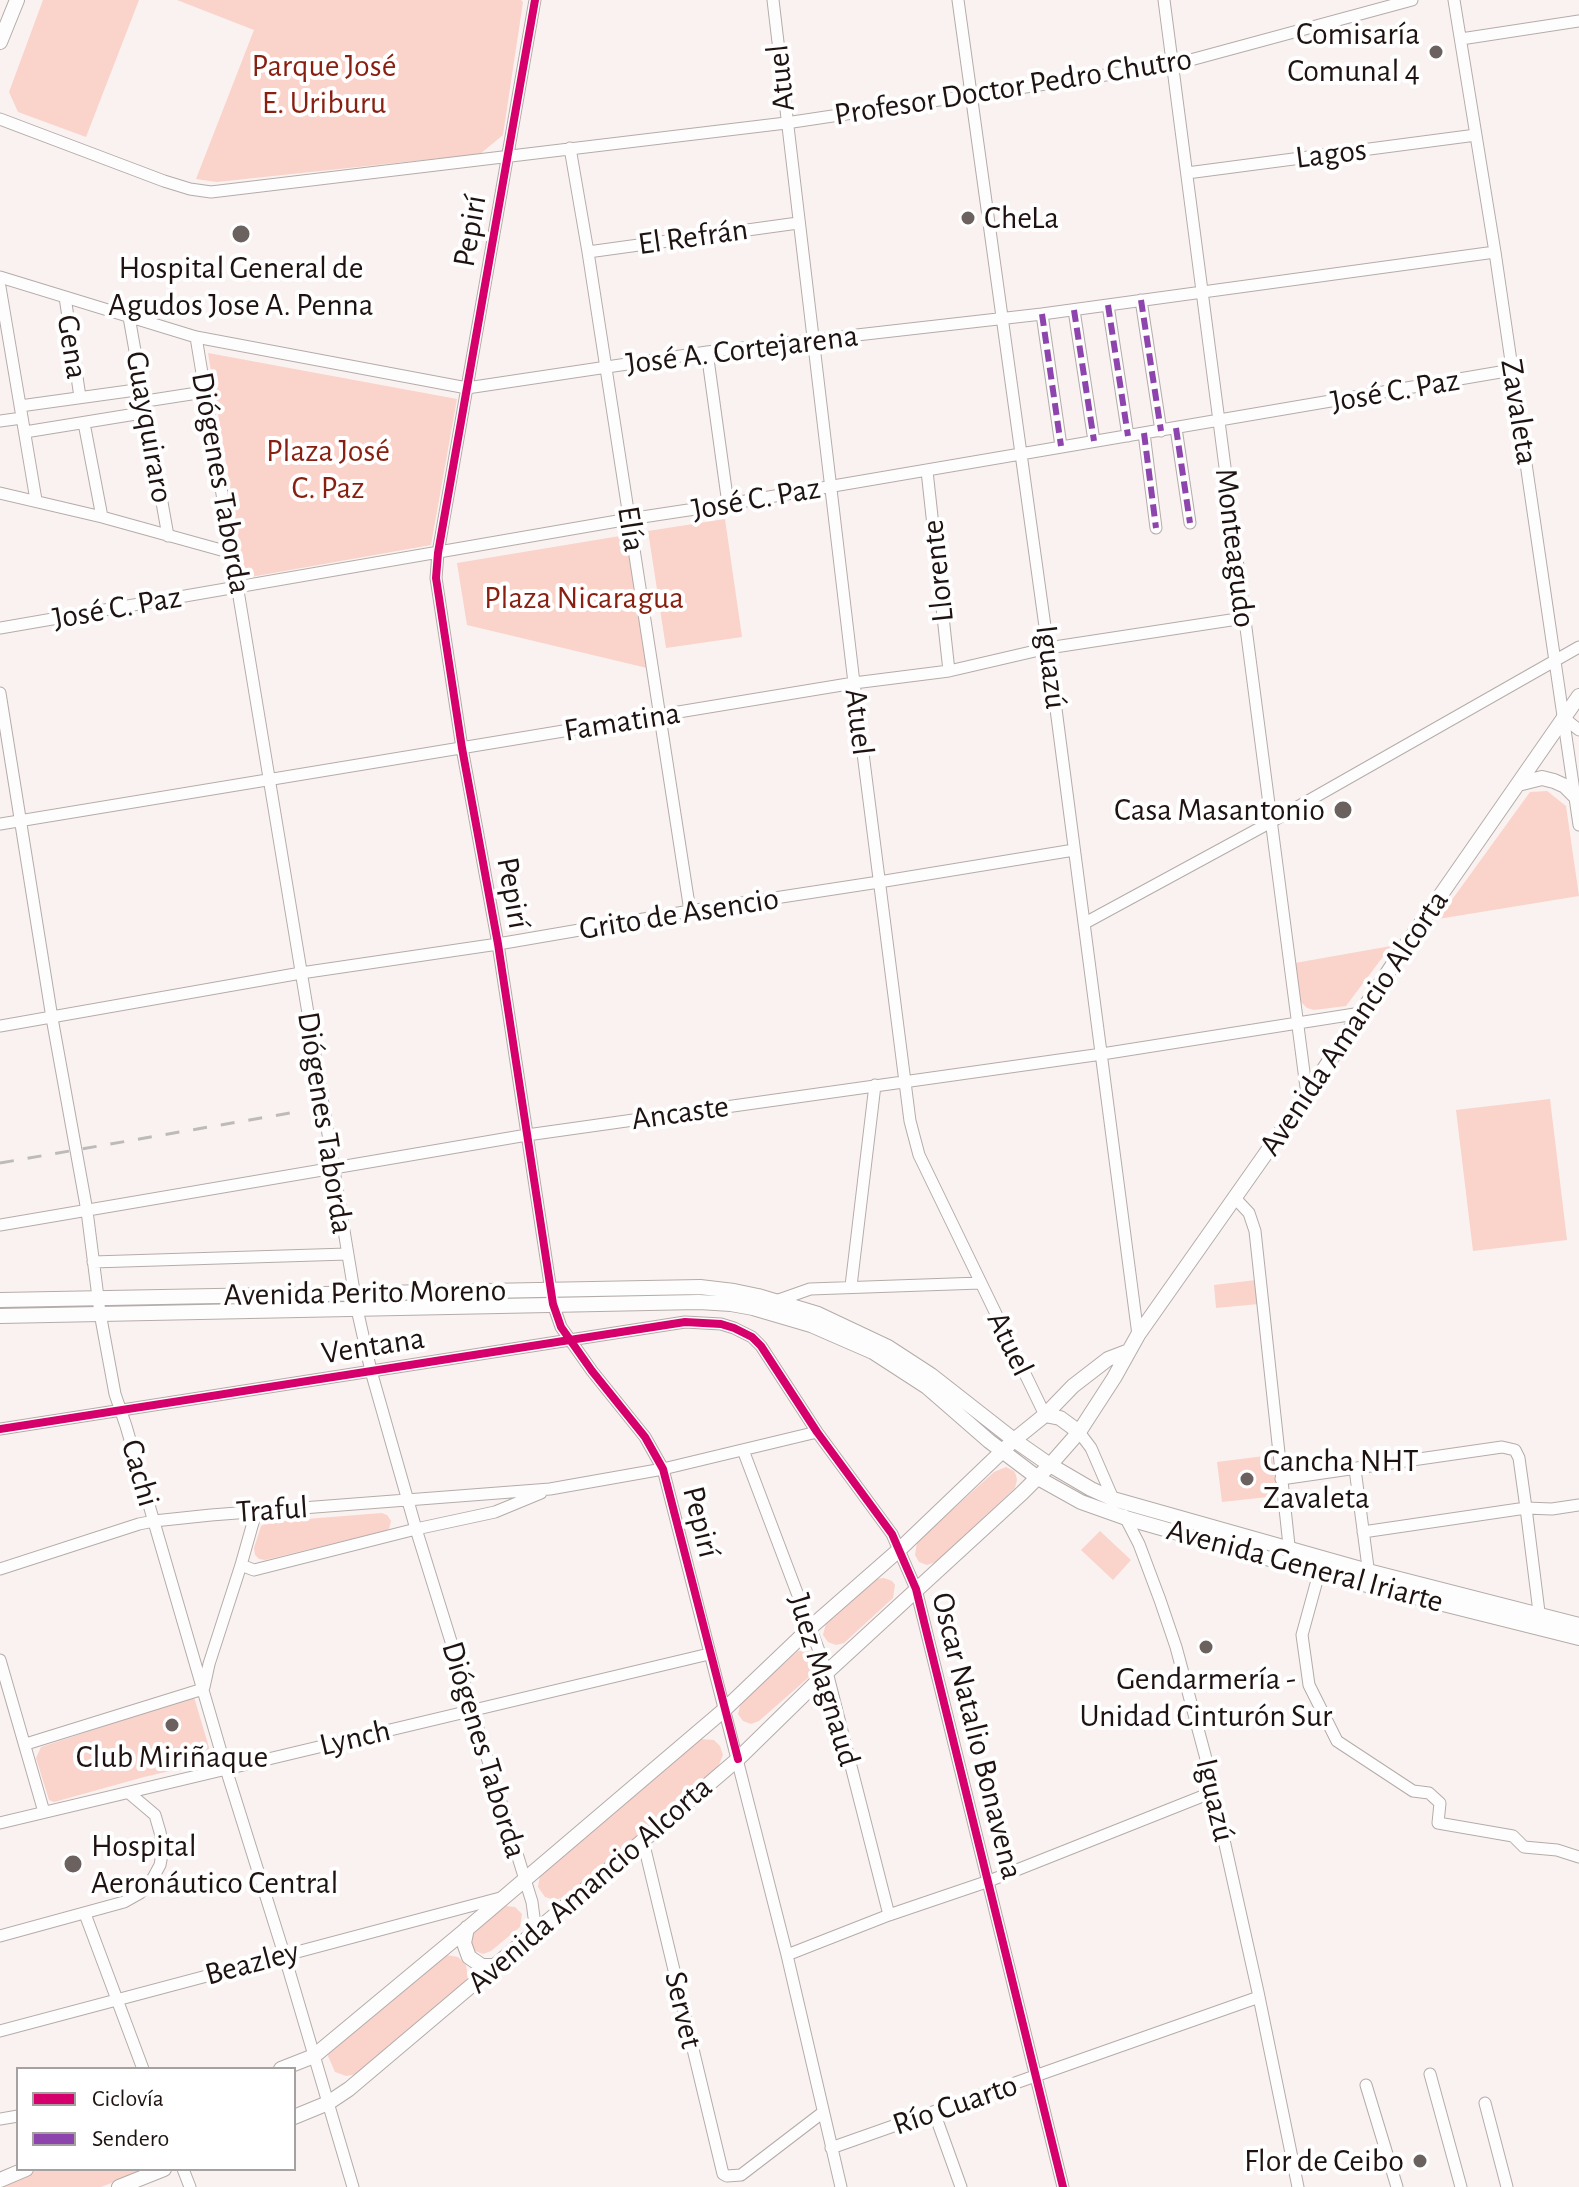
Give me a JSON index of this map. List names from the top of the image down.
{
  "streets": {
    "main road": ["Avenida Amancio Alcorta", "Avenida Perito Moreno", "Avenida General Iriarte"],
    "street": [
      "Atuel",
      "Profesor Doctor Pedro Chutro",
      "Lagos",
      "Pepirí",
      "El Refrán",
      "Gena",
      "José A. Cortejarena",
      "José C. Paz",
      "Zavaleta",
      "Guayquiraro",
      "Diógenes Taborda",
      "Elía",
      "Monteagudo",
      "Llorente",
      "Iguazú",
      "Famatina",
      "Grito de Asencio",
      "Ancaste",
      "Ventana",
      "Cachi",
      "Traful",
      "Juez Magnaud",
      "Oscar Natalio Bonavena",
      "Lynch",
      "Beazley",
      "Servet",
      "Río Cuarto"
    ]
  },
  "crossings": [
    ["Atuel", "Profesor Doctor Pedro Chutro"],
    ["Atuel", "El Refrán"],
    ["Atuel", "José A. Cortejarena"],
    ["Atuel", "José C. Paz"],
    ["Atuel", "Famatina"],
    ["Atuel", "Grito de Asencio"],
    ["Atuel", "Avenida Amancio Alcorta"],
    ["Atuel", "Ancaste"],
    ["Profesor Doctor Pedro Chutro", "Pepirí"],
    ["Profesor Doctor Pedro Chutro", "Elía"],
    ["Profesor Doctor Pedro Chutro", "Monteagudo"],
    ["Profesor Doctor Pedro Chutro", "Iguazú"],
    ["Lagos", "Zavaleta"],
    ["Lagos", "Monteagudo"],
    ["Pepirí", "José A. Cortejarena"],
    ["Pepirí", "José C. Paz"],
    ["Pepirí", "Famatina"],
    ["Pepirí", "Grito de Asencio"],
    ["Pepirí", "Avenida Amancio Alcorta"],
    ["Pepirí", "Ancaste"],
    ["Pepirí", "Avenida Perito Moreno"],
    ["Pepirí", "Ventana"],
    ["Pepirí", "Traful"],
    ["Pepirí", "Lynch"],
    ["Pepirí", "Servet"],
    ["Pepirí", "Río Cuarto"],
    ["El Refrán", "Elía"],
    ["Gena", "José A. Cortejarena"],
    ["José A. Cortejarena", "Zavaleta"],
    ["José A. Cortejarena", "Guayquiraro"],
    ["José A. Cortejarena", "Diógenes Taborda"],
    ["José A. Cortejarena", "Elía"],
    ["José A. Cortejarena", "Monteagudo"],
    ["José A. Cortejarena", "Iguazú"],
    ["José C. Paz", "Zavaleta"],
    ["José C. Paz", "Diógenes Taborda"],
    ["José C. Paz", "Elía"],
    ["José C. Paz", "Monteagudo"],
    ["José C. Paz", "Llorente"],
    ["José C. Paz", "Iguazú"],
    ["Zavaleta", "Avenida Amancio Alcorta"],
    ["Diógenes Taborda", "Famatina"],
    ["Diógenes Taborda", "Grito de Asencio"],
    ["Diógenes Taborda", "Avenida Amancio Alcorta"],
    ["Diógenes Taborda", "Ancaste"],
    ["Diógenes Taborda", "Avenida Perito Moreno"],
    ["Diógenes Taborda", "Ventana"],
    ["Diógenes Taborda", "Traful"],
    ["Diógenes Taborda", "Lynch"],
    ["Elía", "Famatina"],
    ["Elía", "Grito de Asencio"],
    ["Monteagudo", "Famatina"],
    ["Monteagudo", "Avenida Amancio Alcorta"],
    ["Monteagudo", "Ancaste"],
    ["Llorente", "Famatina"],
    ["Iguazú", "Famatina"],
    ["Iguazú", "Grito de Asencio"],
    ["Iguazú", "Avenida Amancio Alcorta"],
    ["Iguazú", "Ancaste"],
    ["Iguazú", "Avenida General Iriarte"],
    ["Iguazú", "Río Cuarto"],
    ["Famatina", "Cachi"],
    ["Grito de Asencio", "Cachi"],
    ["Avenida Amancio Alcorta", "Ancaste"],
    ["Avenida Amancio Alcorta", "Cachi"],
    ["Avenida Amancio Alcorta", "Avenida General Iriarte"],
    ["Avenida Amancio Alcorta", "Juez Magnaud"],
    ["Avenida Amancio Alcorta", "Oscar Natalio Bonavena"],
    ["Avenida Amancio Alcorta", "Beazley"],
    ["Avenida Amancio Alcorta", "Servet"],
    ["Ancaste", "Cachi"],
    ["Avenida Perito Moreno", "Cachi"],
    ["Avenida Perito Moreno", "Avenida General Iriarte"],
    ["Ventana", "Cachi"],
    ["Ventana", "Oscar Natalio Bonavena"],
    ["Cachi", "Traful"],
    ["Cachi", "Lynch"],
    ["Cachi", "Beazley"],
    ["Traful", "Juez Magnaud"],
    ["Traful", "Oscar Natalio Bonavena"],
    ["Oscar Natalio Bonavena", "Río Cuarto"]
  ],
  "parks": ["Parque José E. Uriburu", "Plaza José C. Paz", "Plaza Nicaragua"],
  "places": [
    "Comisaría Comunal 4",
    "CheLa",
    "Hospital General de Agudos Jose A. Penna",
    "Casa Masantonio",
    "Cancha NHT Zavaleta",
    "Gendarmería - Unidad Cinturón Sur",
    "Club Miriñaque",
    "Hospital Aeronáutico Central",
    "Flor de Ceibo"
  ],
  "legend": ["Ciclovía", "Sendero"]
}
